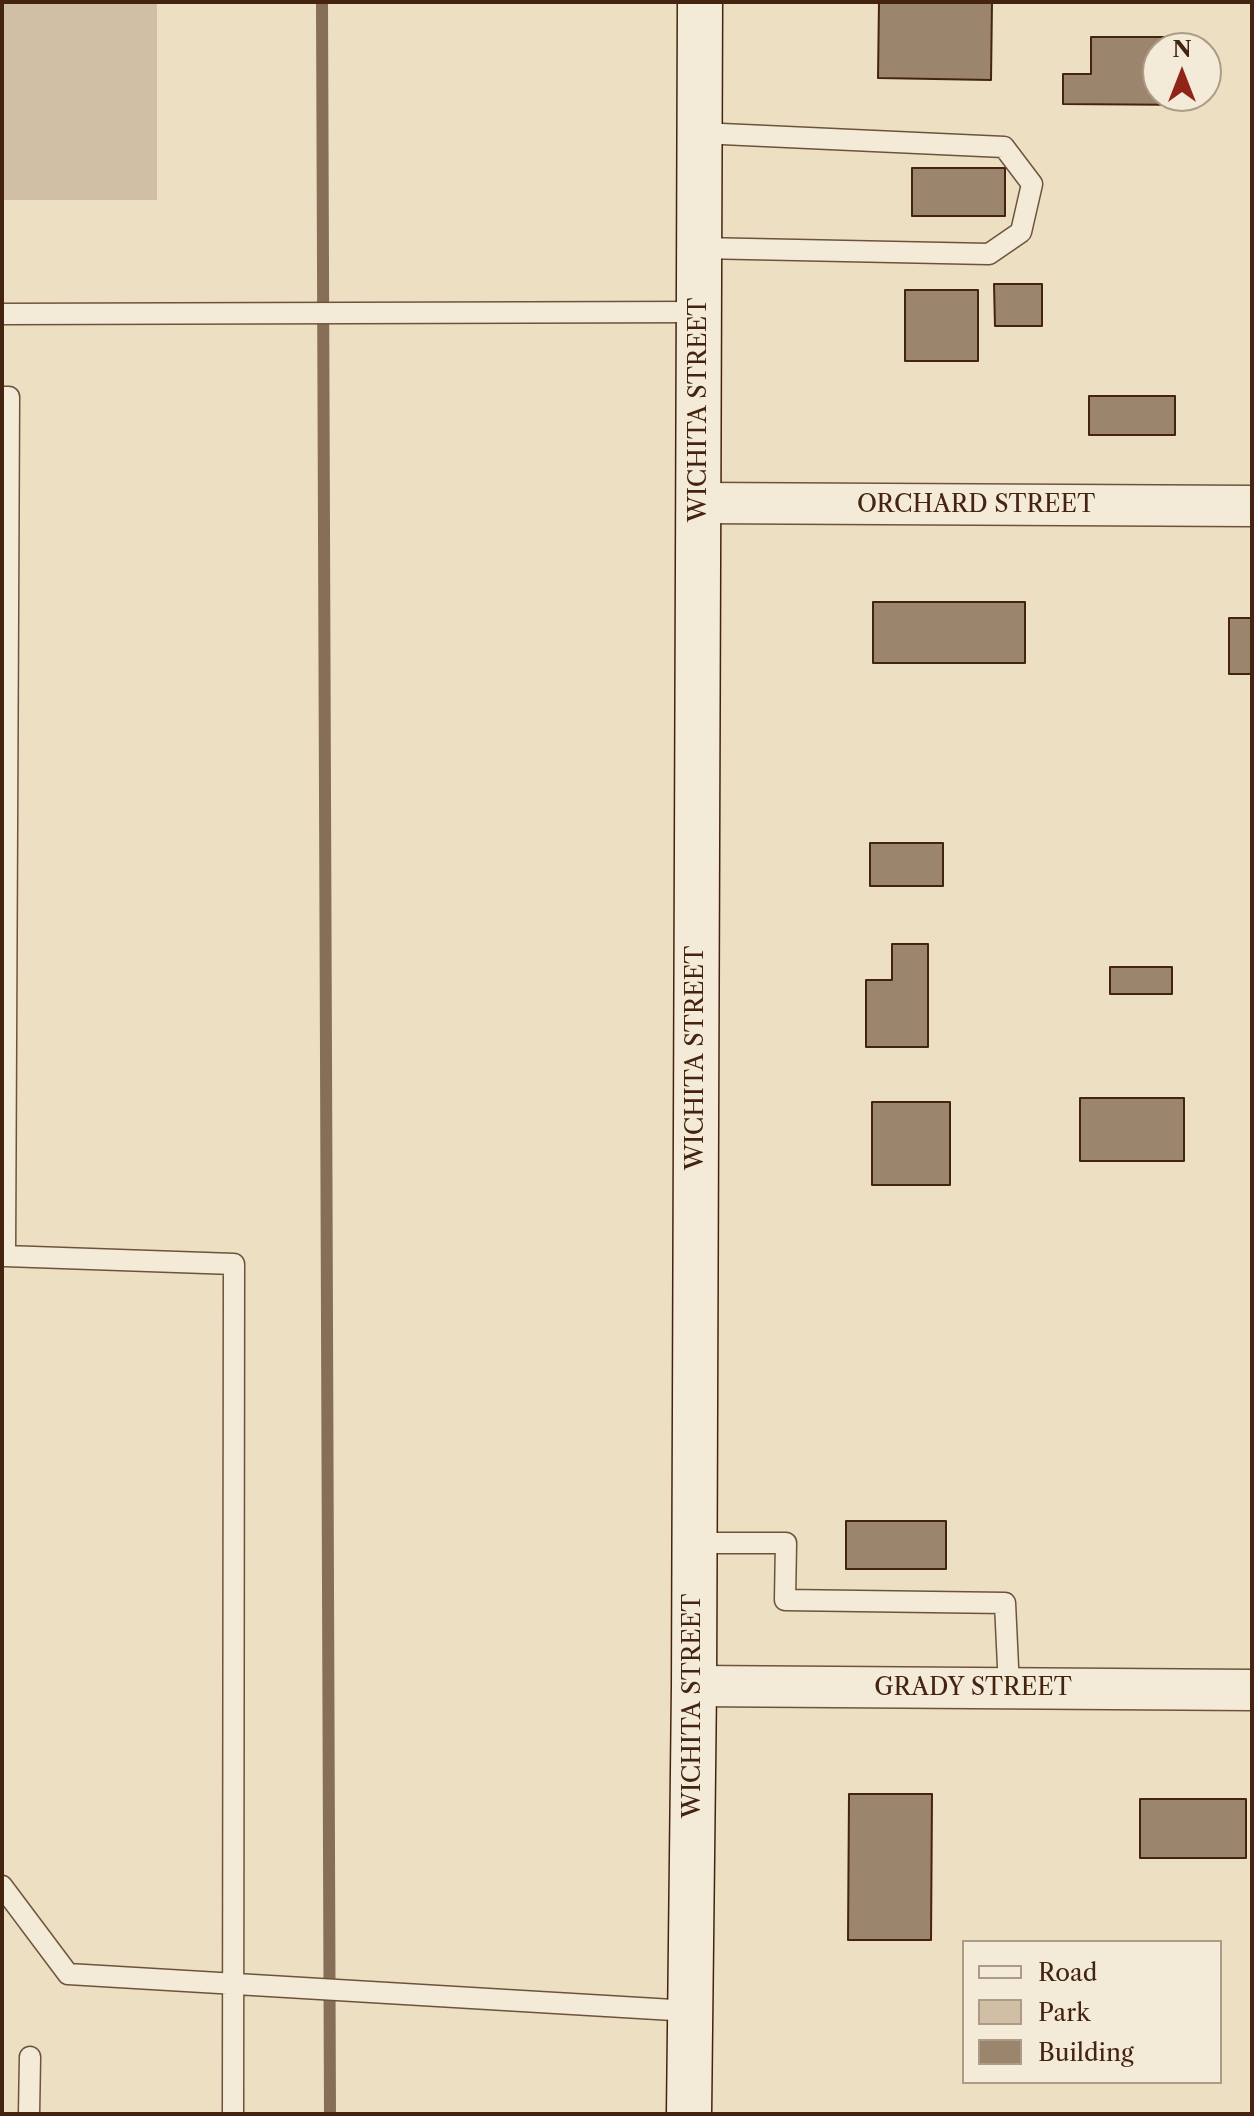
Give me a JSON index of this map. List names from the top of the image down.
{
  "streets": {
    "main road": ["WICHITA STREET"],
    "street": ["ORCHARD STREET", "GRADY STREET"]
  },
  "crossings": [
    ["WICHITA STREET", "ORCHARD STREET"],
    ["WICHITA STREET", "GRADY STREET"]
  ],
  "legend": ["Road", "Park", "Building"],
  "north": "top"
}
